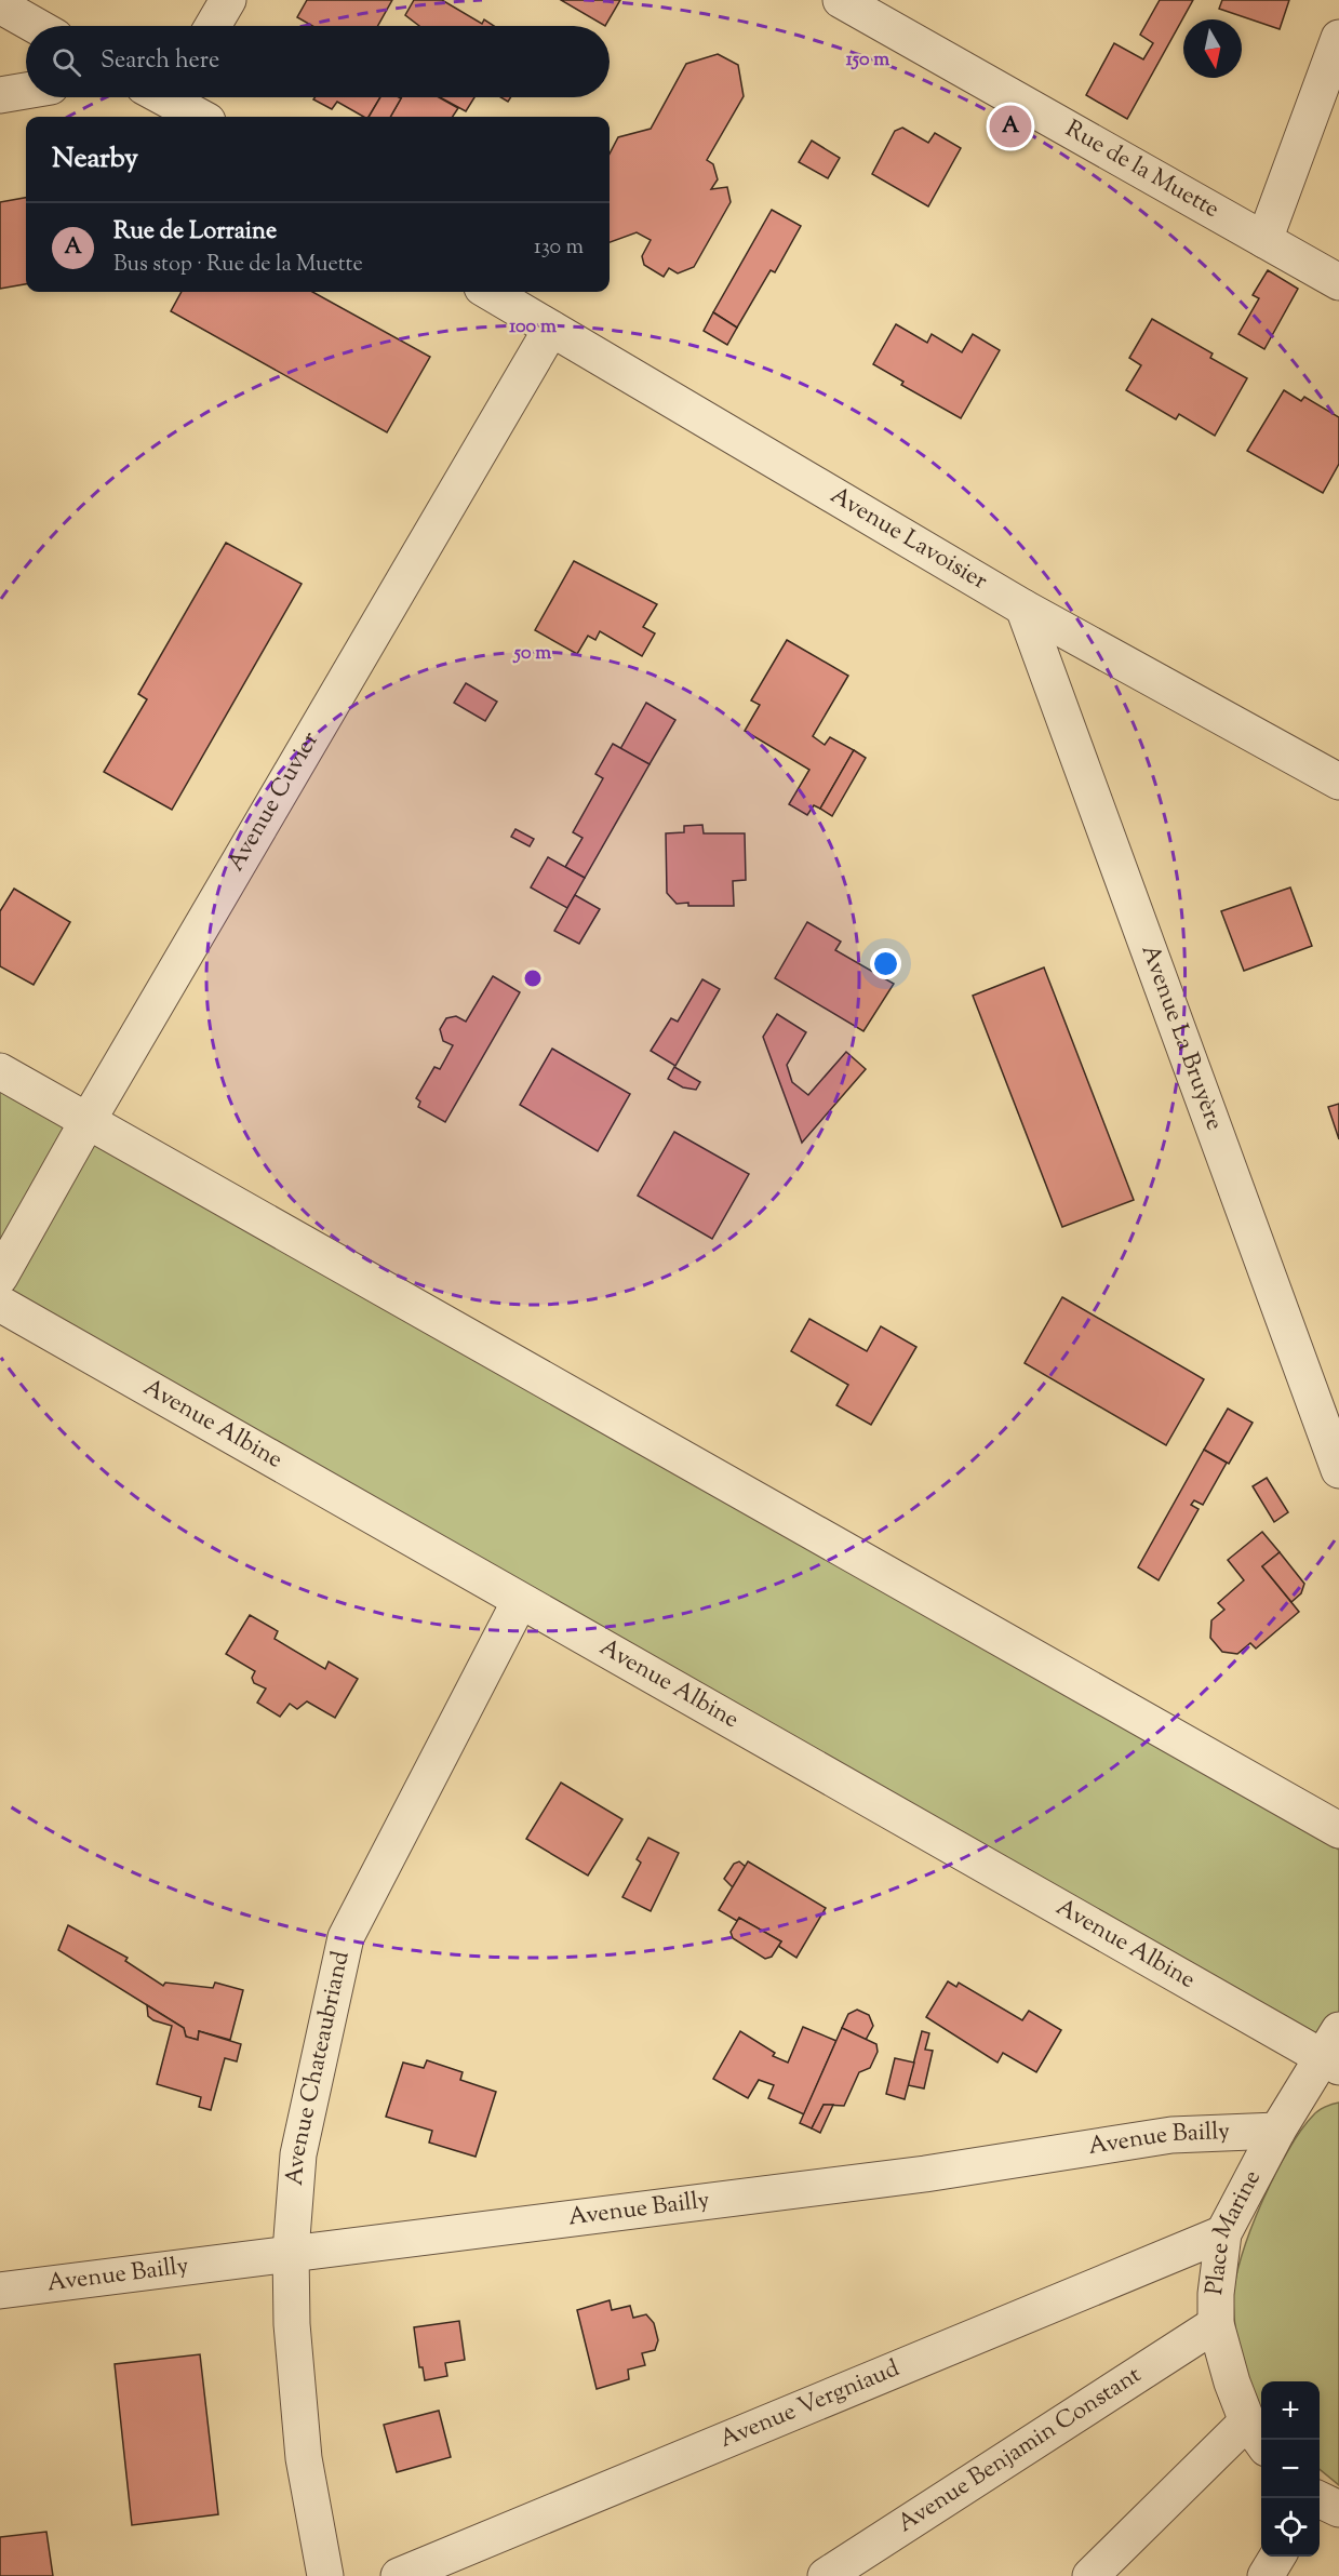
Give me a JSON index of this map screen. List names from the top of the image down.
{
  "streets": {
    "street": [
      "Rue de la Muette",
      "Avenue Lavoisier",
      "Avenue Cuvier",
      "Avenue La Bruyère",
      "Avenue Albine",
      "Avenue Chateaubriand",
      "Avenue Bailly",
      "Place Marine",
      "Avenue Vergniaud",
      "Avenue Benjamin Constant"
    ]
  },
  "crossings": [
    ["Avenue Lavoisier", "Avenue Cuvier"],
    ["Avenue Lavoisier", "Avenue La Bruyère"],
    ["Avenue Albine", "Avenue Chateaubriand"],
    ["Avenue Albine", "Place Marine"],
    ["Avenue Chateaubriand", "Avenue Bailly"],
    ["Avenue Bailly", "Place Marine"],
    ["Place Marine", "Avenue Vergniaud"],
    ["Place Marine", "Avenue Benjamin Constant"]
  ],
  "north": "bottom",
  "page": {
    "search": "Search here",
    "pins": "A",
    "heading": "Nearby",
    "list": [
      {
        "mark": "A",
        "name": "Rue de Lorraine",
        "note": "Bus stop · Rue de la Muette",
        "value": "130 m"
      }
    ],
    "map_buttons": ["+", "−"]
  },
  "rings": ["150 m", "100 m", "50 m"]
}
